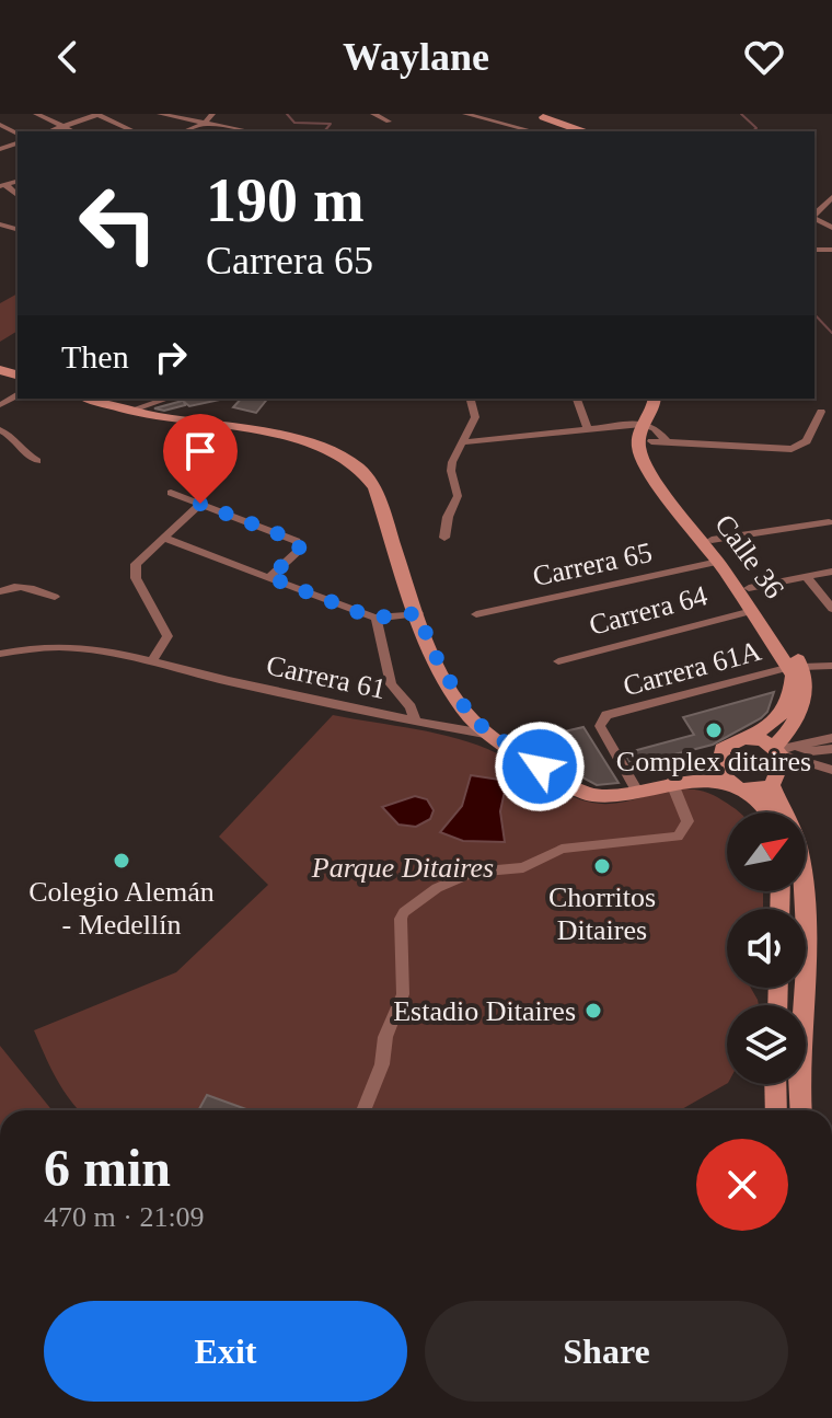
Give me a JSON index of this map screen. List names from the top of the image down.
{
  "streets": {
    "main road": ["Calle 36"],
    "street": [
      "Carrera 65",
      "Carrera 64",
      "Carrera 61A",
      "Carrera 61"
    ]
  },
  "crossings": [
    ["Calle 36", "Carrera 65"],
    ["Calle 36", "Carrera 64"],
    ["Calle 36", "Carrera 61A"]
  ],
  "parks": ["Parque Ditaires"],
  "places": [
    "Complex ditaires",
    "Colegio Alemán - Medellín",
    "Chorritos Ditaires",
    "Estadio Ditaires"
  ],
  "north": "top right",
  "page": {
    "header": "Waylane",
    "turn": ["190 m", "Carrera 65"],
    "then": "Then",
    "heading": ["6 min", "470 m · 21:09"],
    "buttons": ["Exit", "Share"]
  }
}
